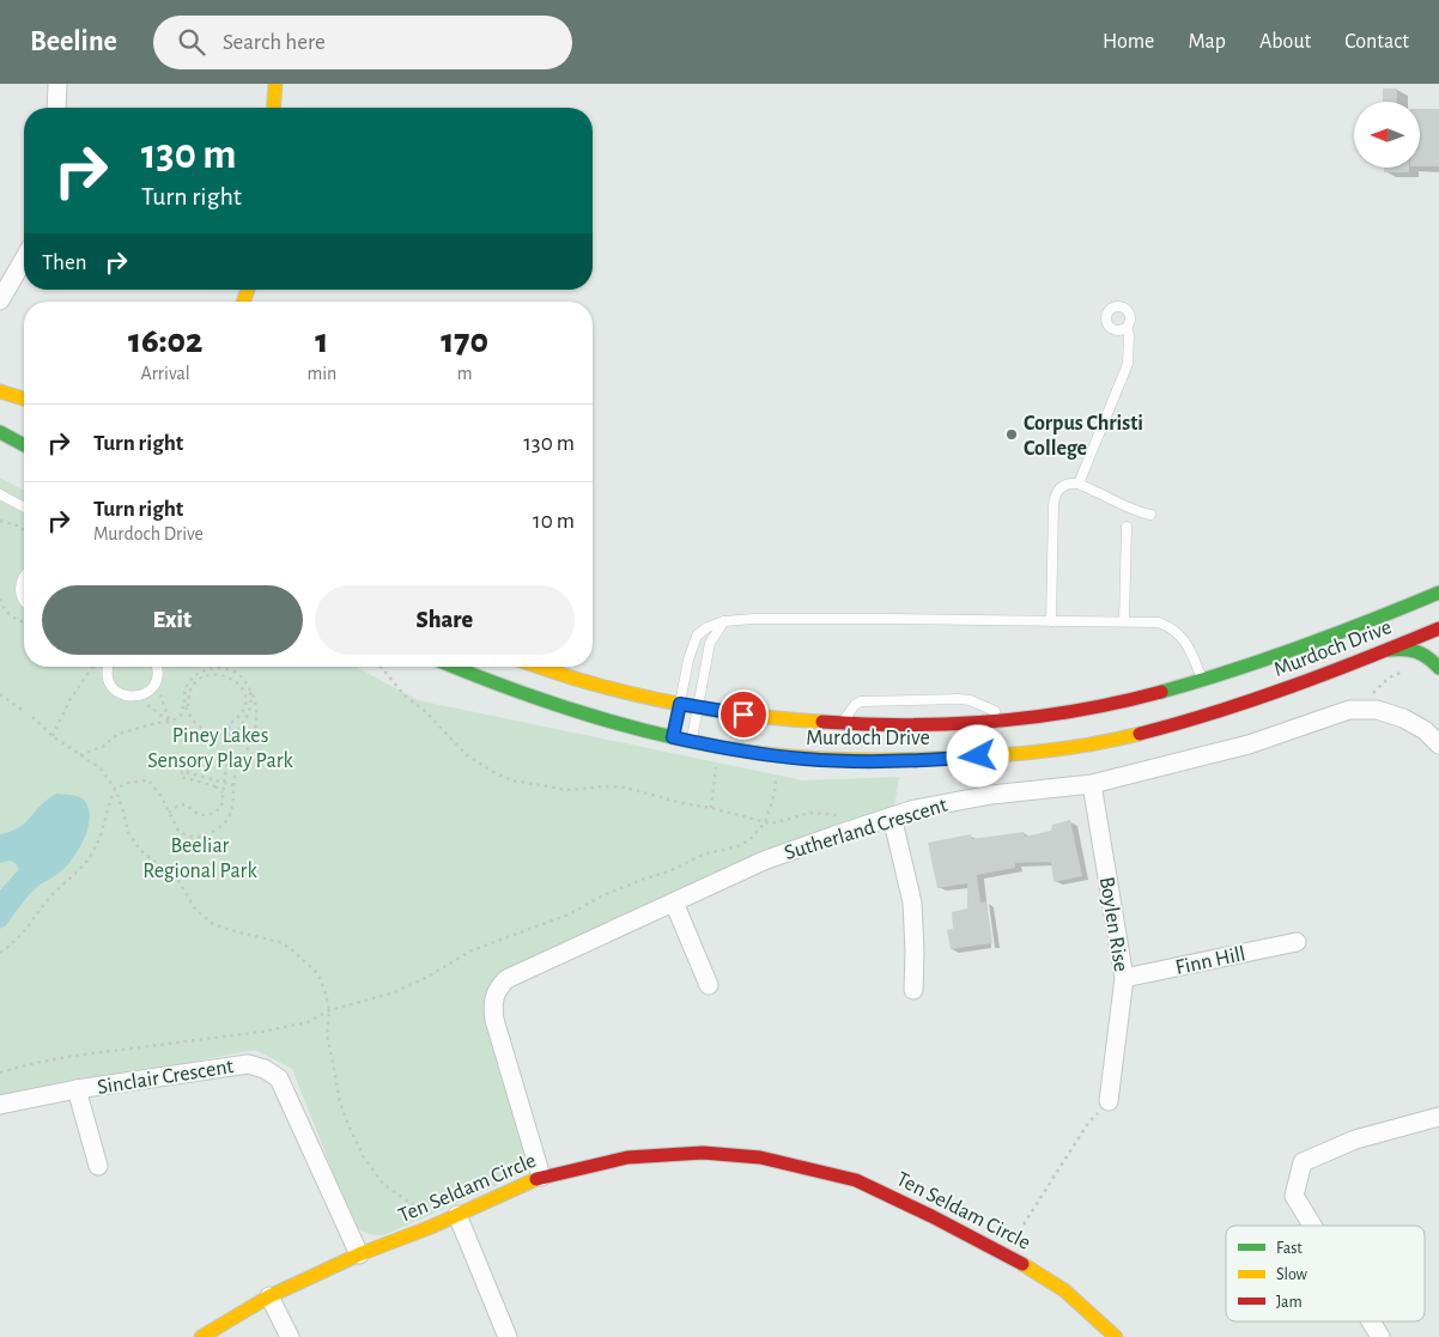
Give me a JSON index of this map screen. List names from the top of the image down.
{
  "streets": {
    "main road": ["Murdoch Drive", "Ten Seldam Circle"],
    "street": [
      "Sutherland Crescent",
      "Boylen Rise",
      "Finn Hill",
      "Sinclair Crescent"
    ]
  },
  "crossings": [
    ["Sutherland Crescent", "Boylen Rise"],
    ["Sutherland Crescent", "Ten Seldam Circle"],
    ["Boylen Rise", "Finn Hill"],
    ["Sinclair Crescent", "Ten Seldam Circle"]
  ],
  "parks": ["Piney Lakes Sensory Play Park", "Beeliar Regional Park"],
  "places": ["Corpus Christi College"],
  "legend": ["Fast", "Slow", "Jam"],
  "north": "left",
  "page": {
    "header": "Beeline",
    "search": "Search here",
    "nav": [
      "Home",
      "Map",
      "About",
      "Contact"
    ],
    "turn": ["130 m", "Turn right"],
    "then": "Then",
    "eta": [
      "16:02",
      "Arrival",
      "1",
      "min",
      "170",
      "m"
    ],
    "list": [
      {
        "name": "Turn right",
        "value": "130 m"
      },
      {
        "name": "Turn right",
        "note": "Murdoch Drive",
        "value": "10 m"
      }
    ],
    "buttons": ["Exit", "Share"]
  }
}
